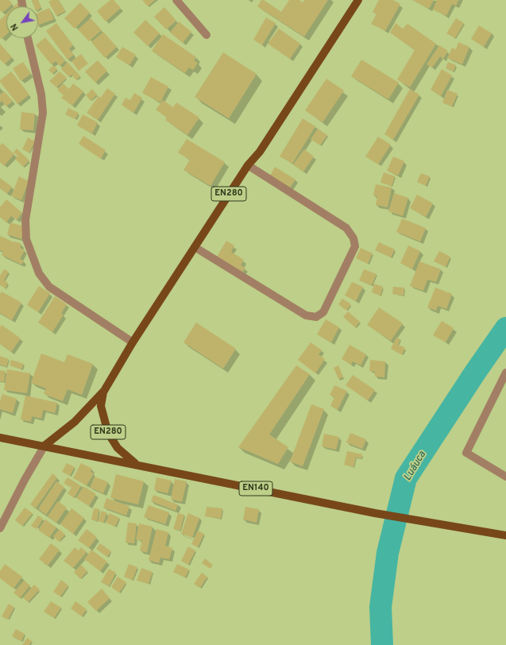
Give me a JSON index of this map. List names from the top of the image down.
{
  "streets": {
    "main road": ["EN280", "EN140"]
  },
  "crossings": [
    ["EN280", "EN140"]
  ],
  "water": ["Luáuca"],
  "north": "bottom left"
}
